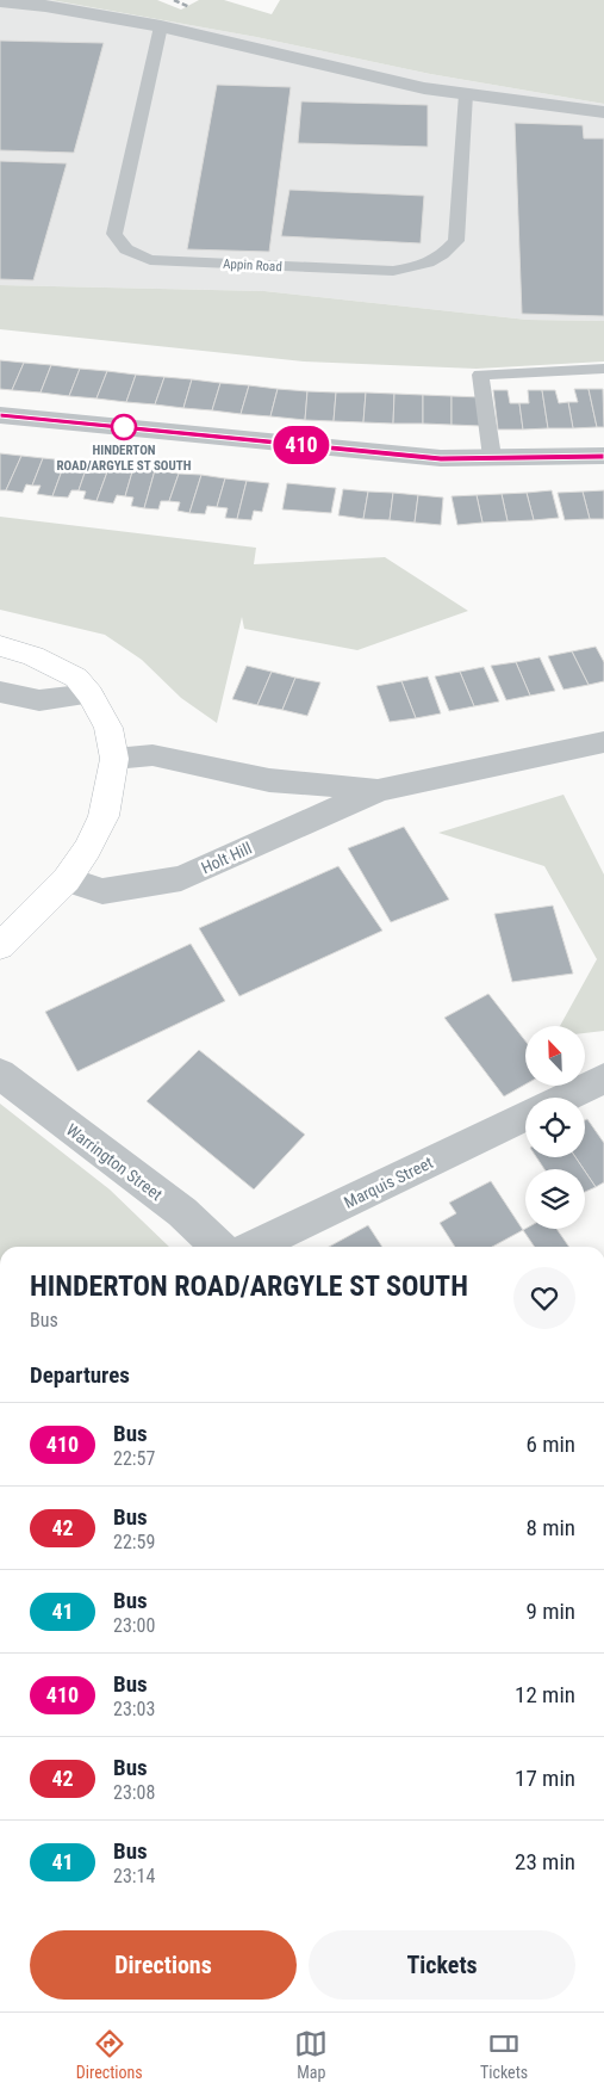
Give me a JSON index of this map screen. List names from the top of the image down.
{
  "streets": {
    "street": ["Holt Hill", "Warrington Street", "Marquis Street"],
    "lane": ["Appin Road"]
  },
  "places": ["HINDERTON ROAD/ARGYLE ST SOUTH"],
  "lines": ["bus line 410"],
  "north": "top left",
  "page": {
    "on_map": "410",
    "heading": [
      ["HINDERTON ROAD/ARGYLE ST SOUTH", "Bus"],
      "Departures"
    ],
    "list": [
      {
        "mark": "410",
        "name": "Bus",
        "note": "22:57",
        "value": "6 min"
      },
      {
        "mark": "42",
        "name": "Bus",
        "note": "22:59",
        "value": "8 min"
      },
      {
        "mark": "41",
        "name": "Bus",
        "note": "23:00",
        "value": "9 min"
      },
      {
        "mark": "410",
        "name": "Bus",
        "note": "23:03",
        "value": "12 min"
      },
      {
        "mark": "42",
        "name": "Bus",
        "note": "23:08",
        "value": "17 min"
      },
      {
        "mark": "41",
        "name": "Bus",
        "note": "23:14",
        "value": "23 min"
      }
    ],
    "buttons": ["Directions", "Tickets"],
    "tabs": ["Directions", "Map", "Tickets"]
  }
}
